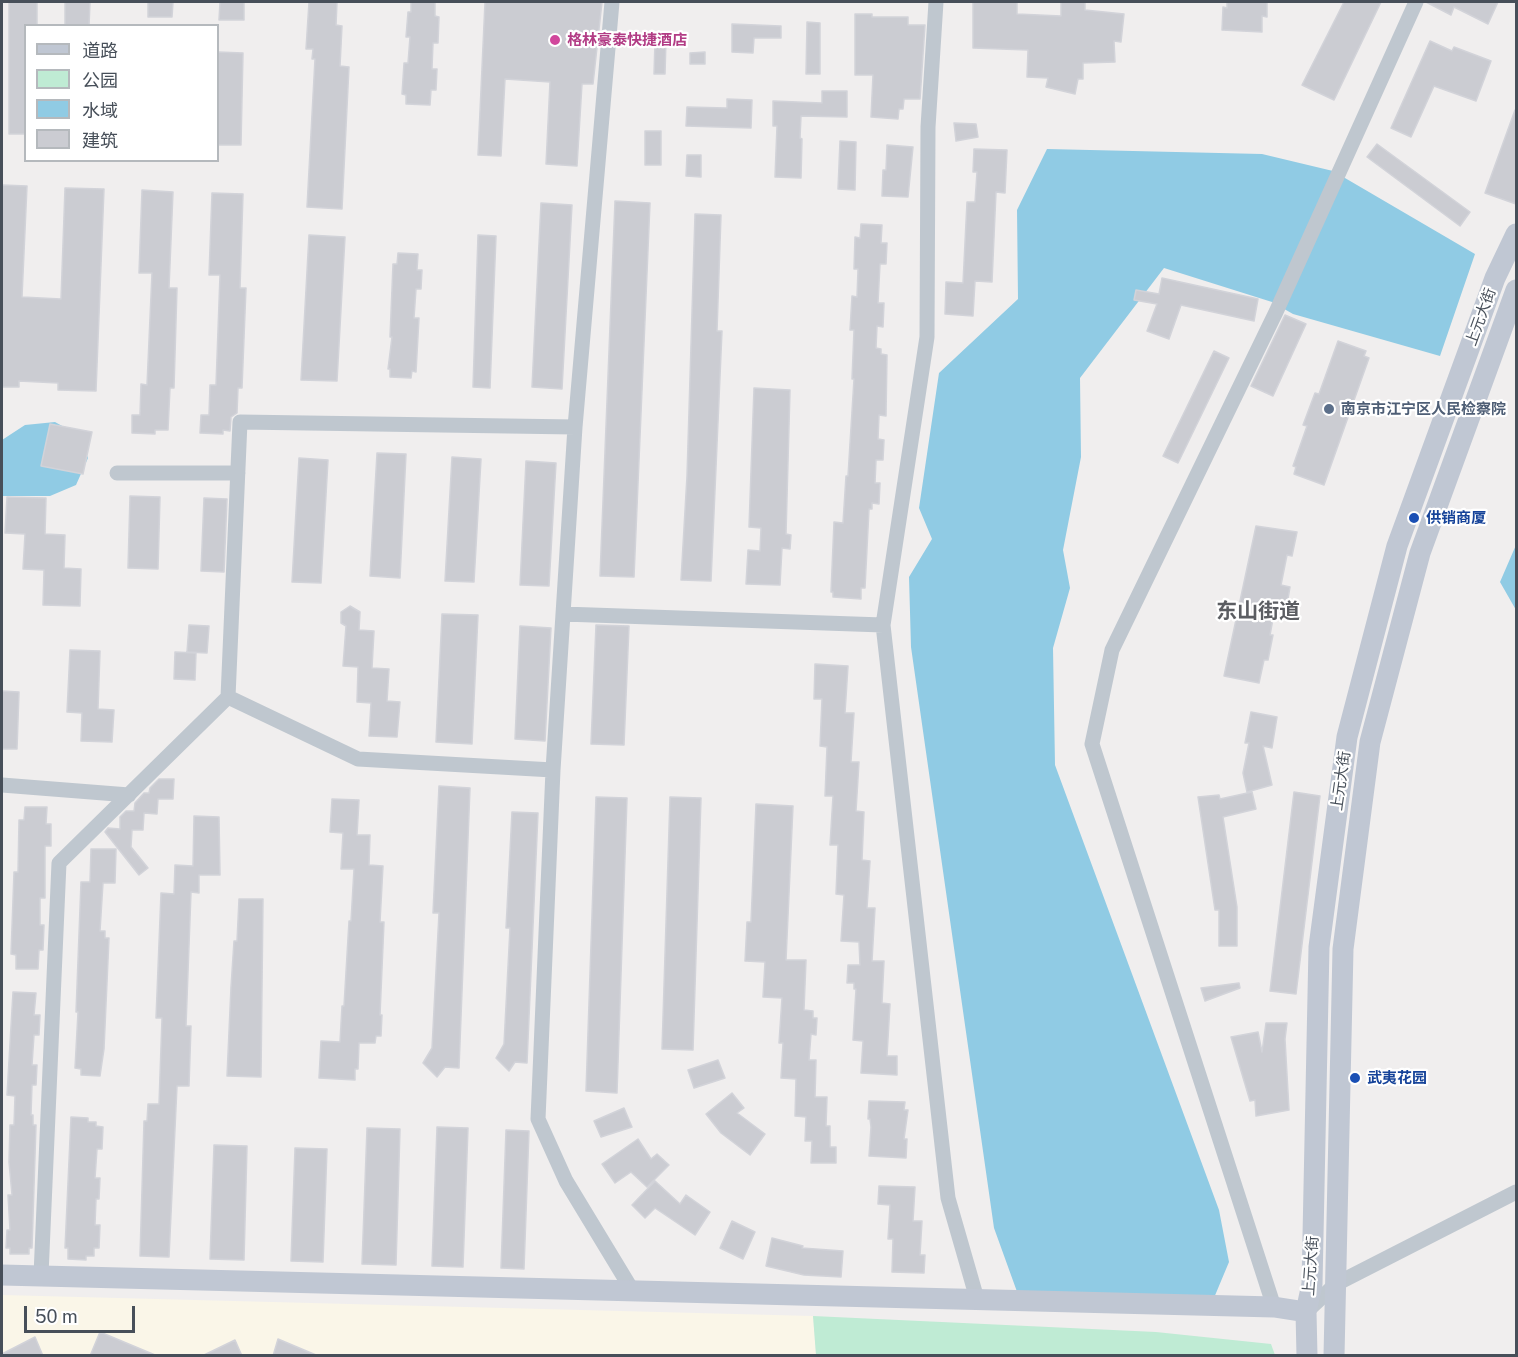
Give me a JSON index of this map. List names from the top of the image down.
{
  "streets": {
    "main road": ["上元大街"]
  },
  "districts": ["东山街道"],
  "places": [
    "格林豪泰快捷酒店",
    "南京市江宁区人民检察院",
    "供销商厦",
    "武夷花园"
  ],
  "legend": [
    "道路",
    "公园",
    "水域",
    "建筑"
  ],
  "scale_bar": "50 m"
}
